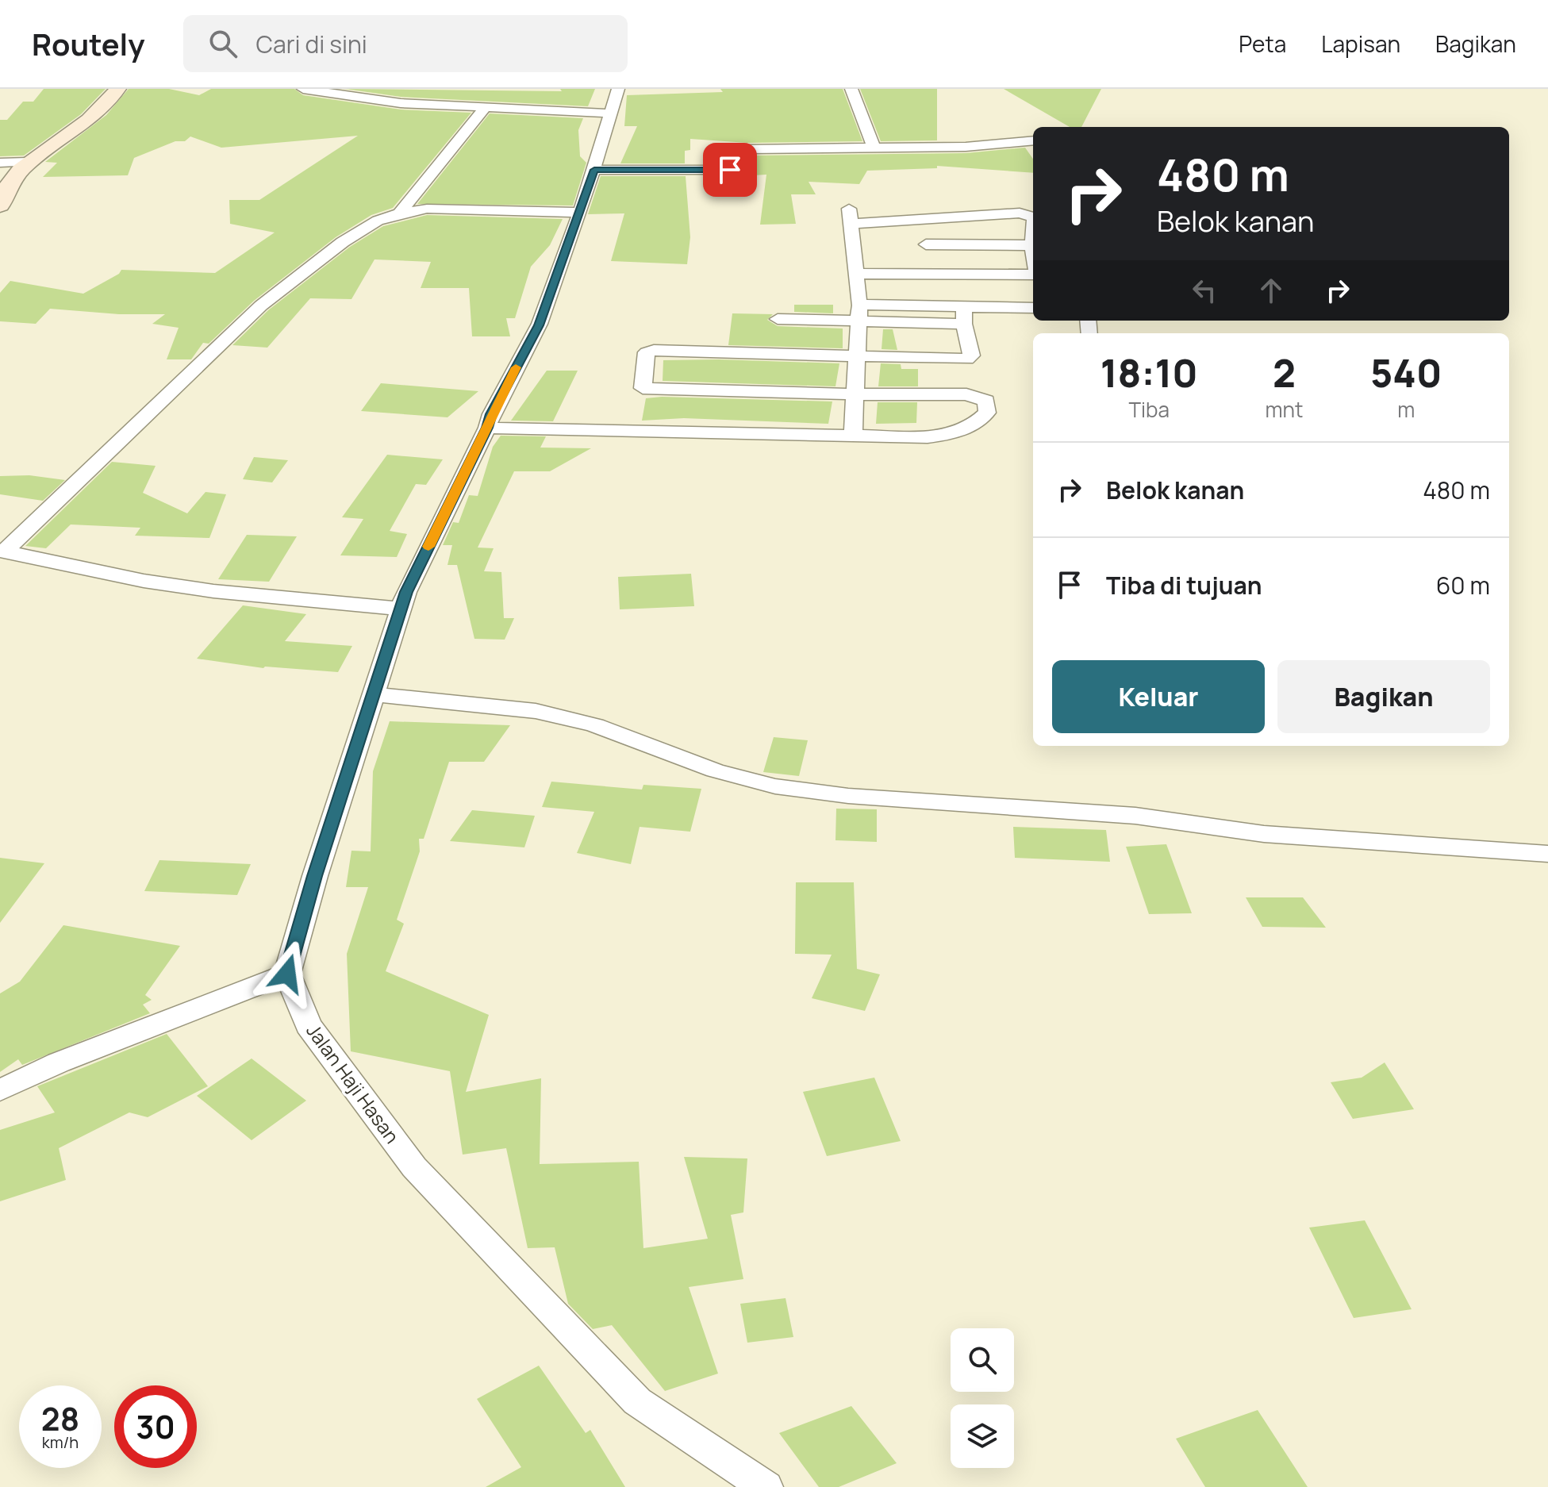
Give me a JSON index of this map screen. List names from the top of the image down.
{
  "streets": {
    "street": ["Jalan Haji Hasan"]
  },
  "page": {
    "header": "Routely",
    "search": "Cari di sini",
    "nav": ["Peta", "Lapisan", "Bagikan"],
    "turn": ["480 m", "Belok kanan"],
    "eta": [
      "18:10",
      "Tiba",
      "2",
      "mnt",
      "540",
      "m"
    ],
    "list": [
      {
        "name": "Belok kanan",
        "value": "480 m"
      },
      {
        "name": "Tiba di tujuan",
        "value": "60 m"
      }
    ],
    "buttons": ["Keluar", "Bagikan"],
    "speed": "28 km/h",
    "limit": "30"
  }
}
